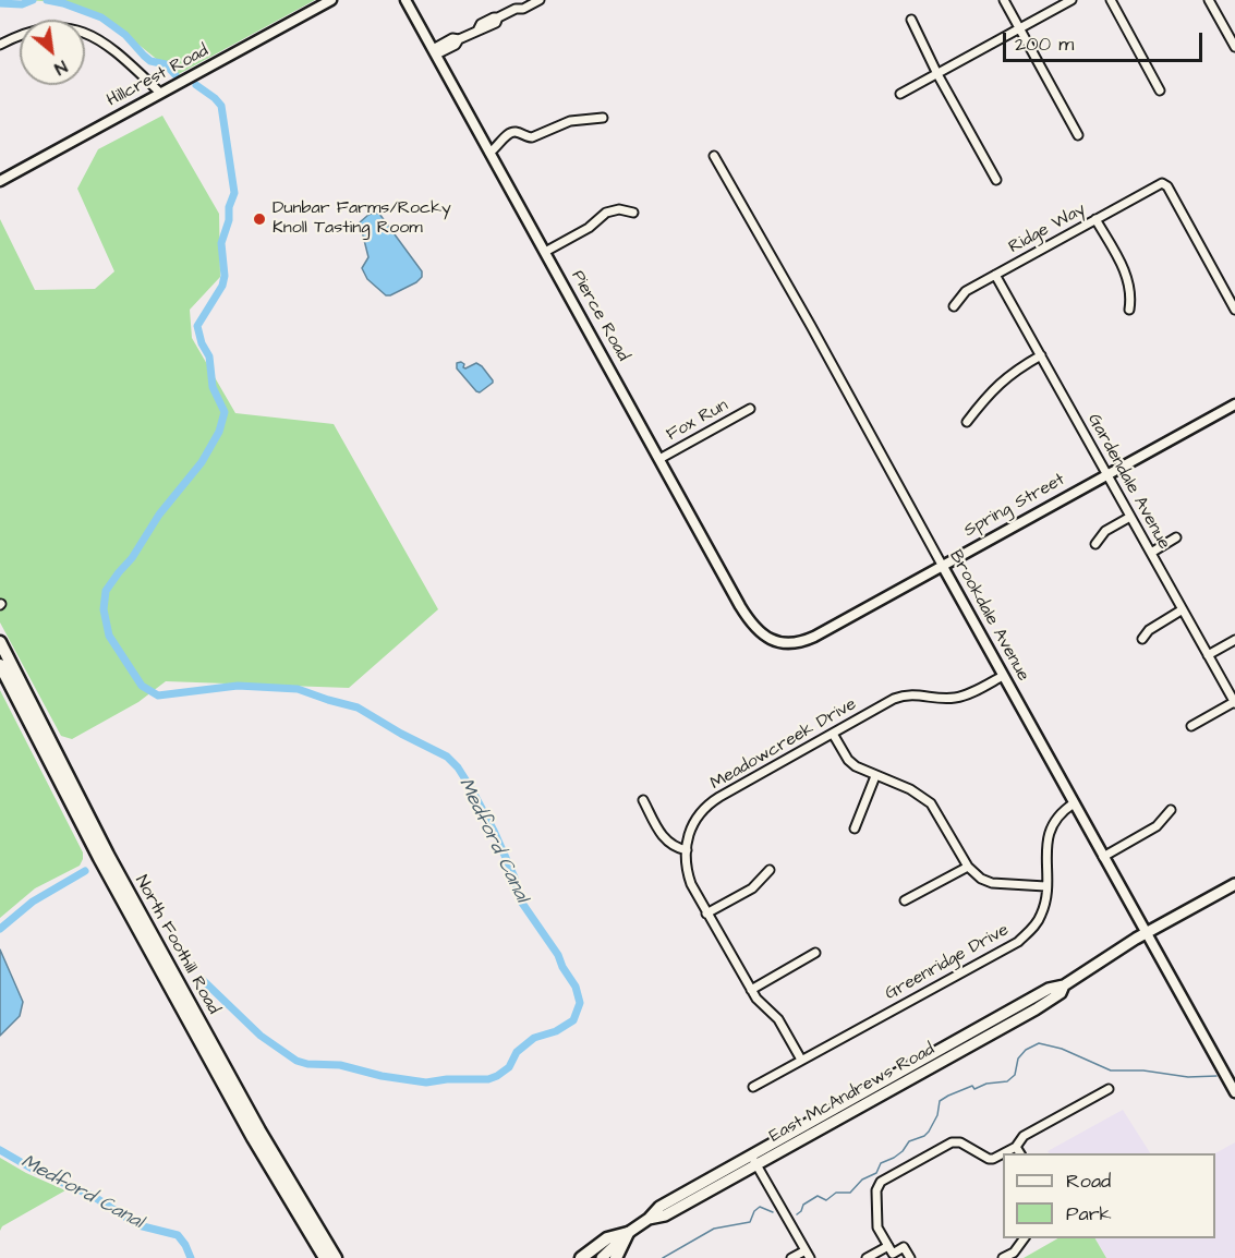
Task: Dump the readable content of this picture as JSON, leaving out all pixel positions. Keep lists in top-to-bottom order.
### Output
{
  "streets": {
    "main road": ["North Foothill Road", "East McAndrews Road"],
    "street": [
      "Hillcrest Road",
      "Ridge Way",
      "Pierce Road",
      "Fox Run",
      "Gardendale Avenue",
      "Spring Street",
      "Brookdale Avenue",
      "Meadowcreek Drive",
      "Greenridge Drive"
    ]
  },
  "crossings": [
    ["Ridge Way", "Gardendale Avenue"],
    ["Pierce Road", "Fox Run"],
    ["Pierce Road", "Spring Street"],
    ["Gardendale Avenue", "Spring Street"],
    ["Spring Street", "Brookdale Avenue"],
    ["Brookdale Avenue", "Meadowcreek Drive"],
    ["Brookdale Avenue", "Greenridge Drive"],
    ["Brookdale Avenue", "East McAndrews Road"],
    ["Meadowcreek Drive", "Greenridge Drive"]
  ],
  "water": ["Medford Canal"],
  "places": ["Dunbar Farms/Rocky Knoll Tasting Room"],
  "legend": ["Road", "Park"],
  "scale_bar": "200 m",
  "north": "bottom right"
}
